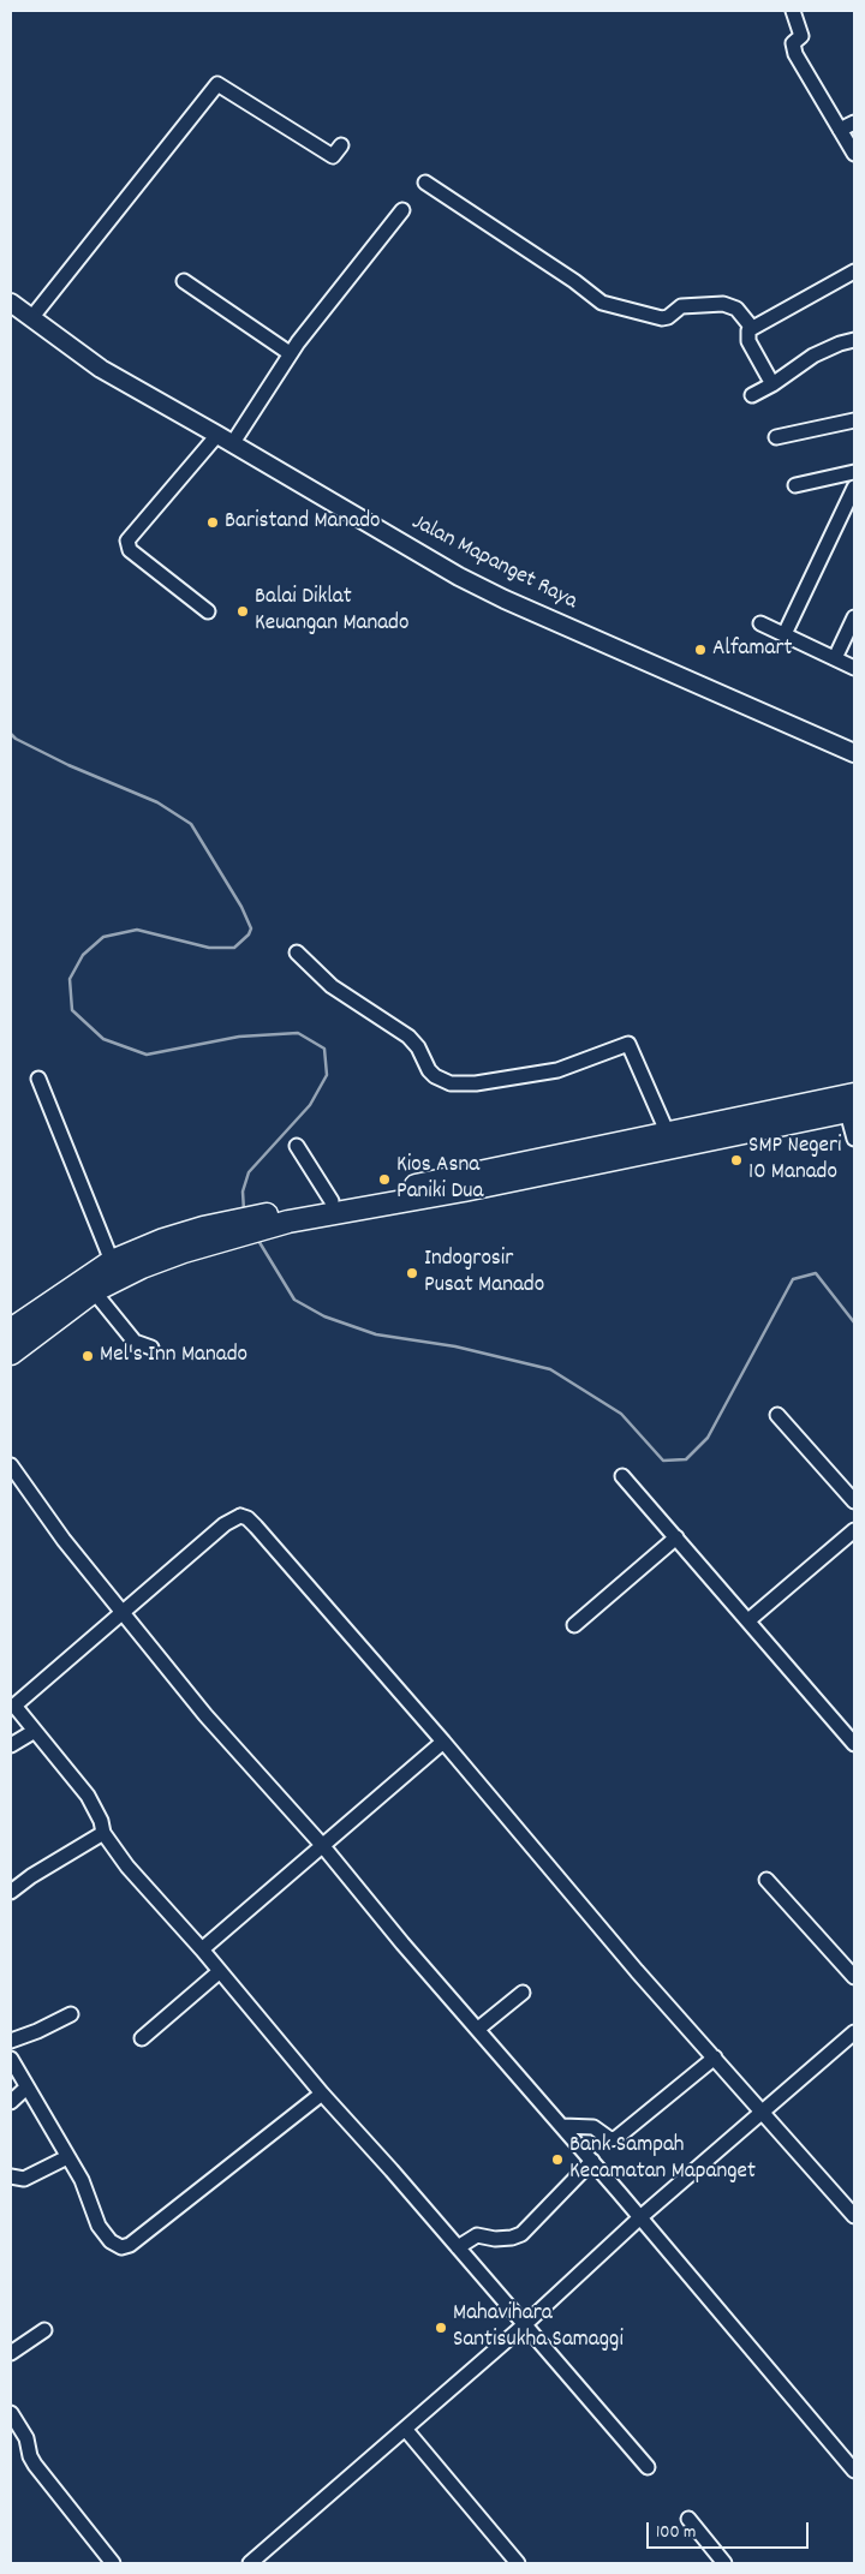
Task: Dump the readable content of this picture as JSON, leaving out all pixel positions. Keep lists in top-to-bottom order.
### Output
{
  "streets": {
    "street": ["Jalan Mapanget Raya"]
  },
  "places": [
    "Baristand Manado",
    "Balai Diklat Keuangan Manado",
    "Alfamart",
    "SMP Negeri 10 Manado",
    "Kios Asna Paniki Dua",
    "Indogrosir Pusat Manado",
    "Mel's Inn Manado",
    "Bank Sampah Kecamatan Mapanget",
    "Mahavihara Santisukha Samaggi"
  ],
  "scale_bar": "100 m"
}
